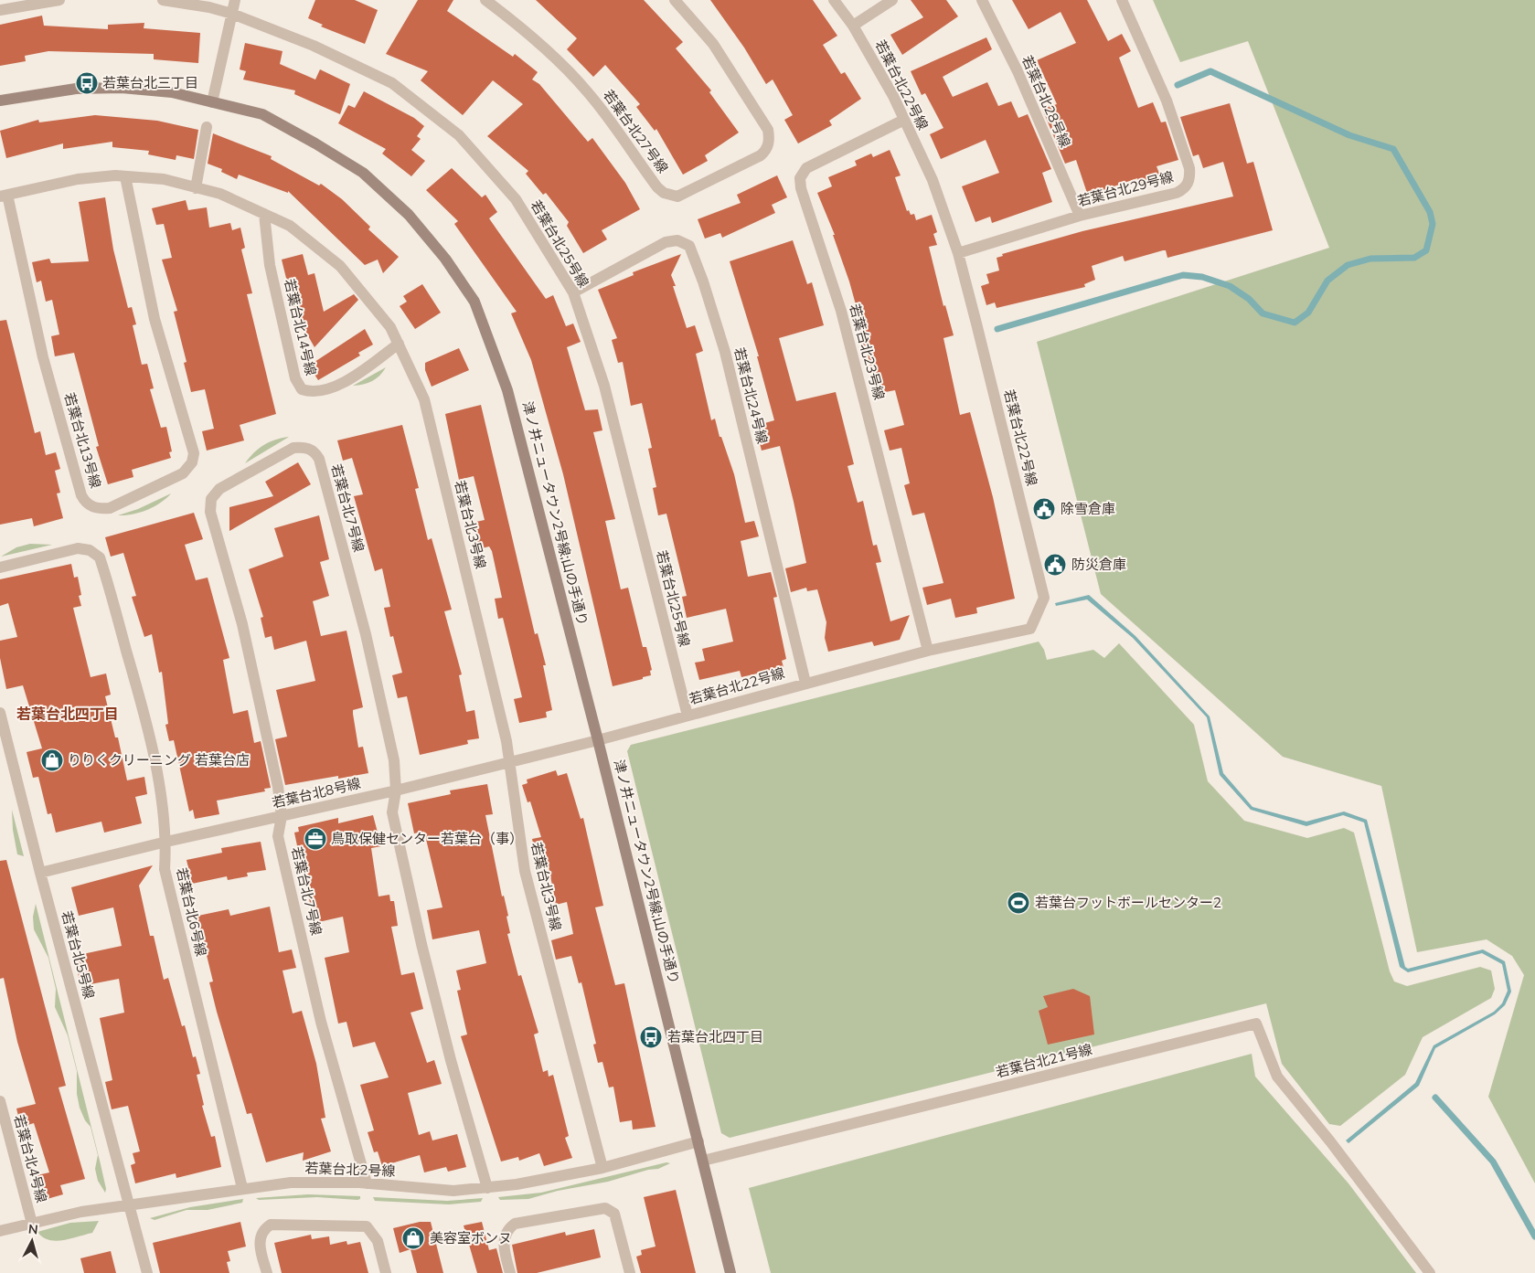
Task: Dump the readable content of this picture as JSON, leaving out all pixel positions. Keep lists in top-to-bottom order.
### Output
{
  "streets": {
    "street": [
      "若葉台北22号線",
      "若葉台北28号線",
      "若葉台北27号線",
      "若葉台北29号線",
      "若葉台北25号線",
      "若葉台北14号線",
      "若葉台北23号線",
      "若葉台北24号線",
      "若葉台北13号線",
      "若葉台北7号線",
      "津ノ井ニュータウン2号線;山の手通り",
      "若葉台北3号線",
      "若葉台北8号線",
      "若葉台北6号線",
      "若葉台北5号線",
      "若葉台北21号線",
      "若葉台北4号線",
      "若葉台北2号線"
    ]
  },
  "crossings": [
    ["若葉台北22号線", "若葉台北29号線"],
    ["若葉台北22号線", "若葉台北25号線"],
    ["若葉台北22号線", "若葉台北23号線"],
    ["若葉台北22号線", "若葉台北24号線"],
    ["若葉台北22号線", "津ノ井ニュータウン2号線;山の手通り"],
    ["若葉台北22号線", "若葉台北8号線"],
    ["若葉台北28号線", "若葉台北29号線"],
    ["若葉台北25号線", "若葉台北24号線"],
    ["若葉台北14号線", "若葉台北3号線"],
    ["若葉台北13号線", "若葉台北3号線"],
    ["若葉台北7号線", "若葉台北8号線"],
    ["若葉台北7号線", "若葉台北2号線"],
    ["津ノ井ニュータウン2号線;山の手通り", "若葉台北8号線"],
    ["津ノ井ニュータウン2号線;山の手通り", "若葉台北21号線"],
    ["津ノ井ニュータウン2号線;山の手通り", "若葉台北2号線"],
    ["若葉台北3号線", "若葉台北8号線"],
    ["若葉台北3号線", "若葉台北2号線"],
    ["若葉台北8号線", "若葉台北6号線"],
    ["若葉台北8号線", "若葉台北5号線"],
    ["若葉台北6号線", "若葉台北2号線"],
    ["若葉台北5号線", "若葉台北2号線"],
    ["若葉台北4号線", "若葉台北2号線"]
  ],
  "districts": ["若葉台北四丁目"],
  "places": {
    "bus stop": ["若葉台北三丁目", "若葉台北四丁目"],
    "public building": ["除雪倉庫", "防災倉庫"],
    "shop": ["りりくクリーニング 若葉台店", "美容室ボンヌ"],
    "office": ["鳥取保健センター若葉台（事）"],
    "sports": ["若葉台フットボールセンター2"]
  },
  "north": "top"
}
